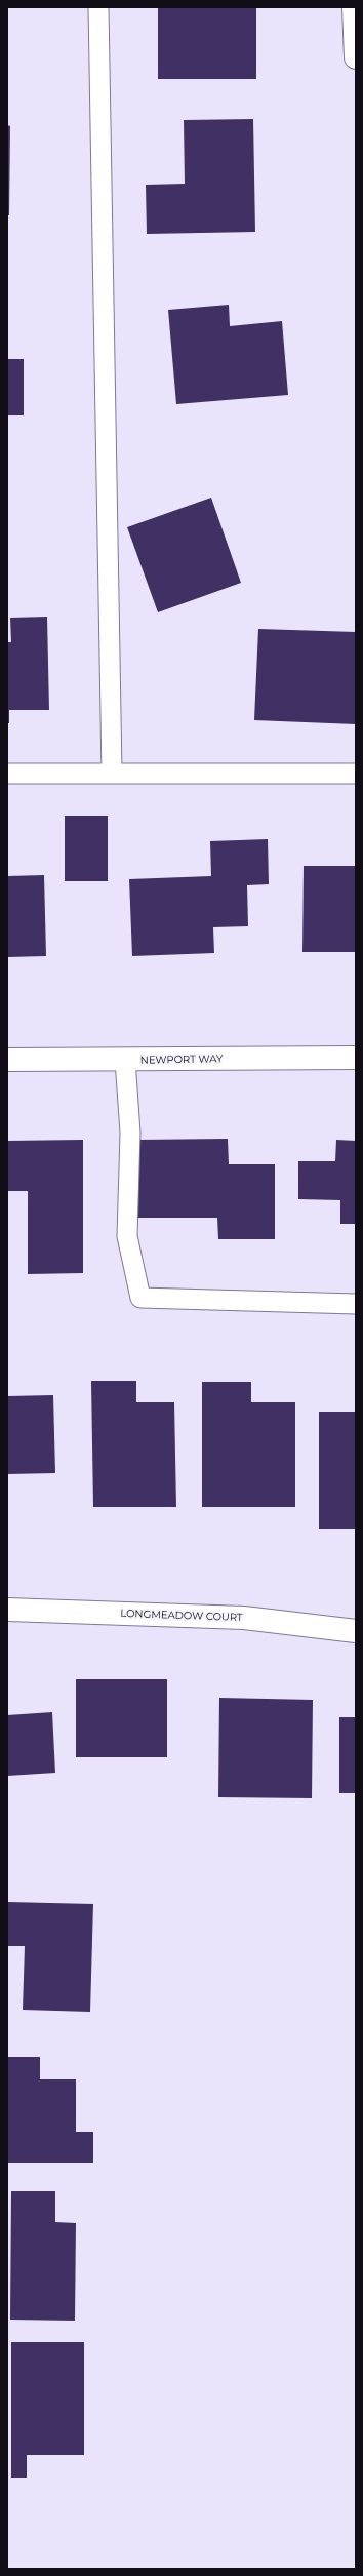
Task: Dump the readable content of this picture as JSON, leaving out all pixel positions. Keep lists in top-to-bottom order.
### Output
{
  "streets": {
    "street": ["NEWPORT WAY", "LONGMEADOW COURT"]
  }
}
